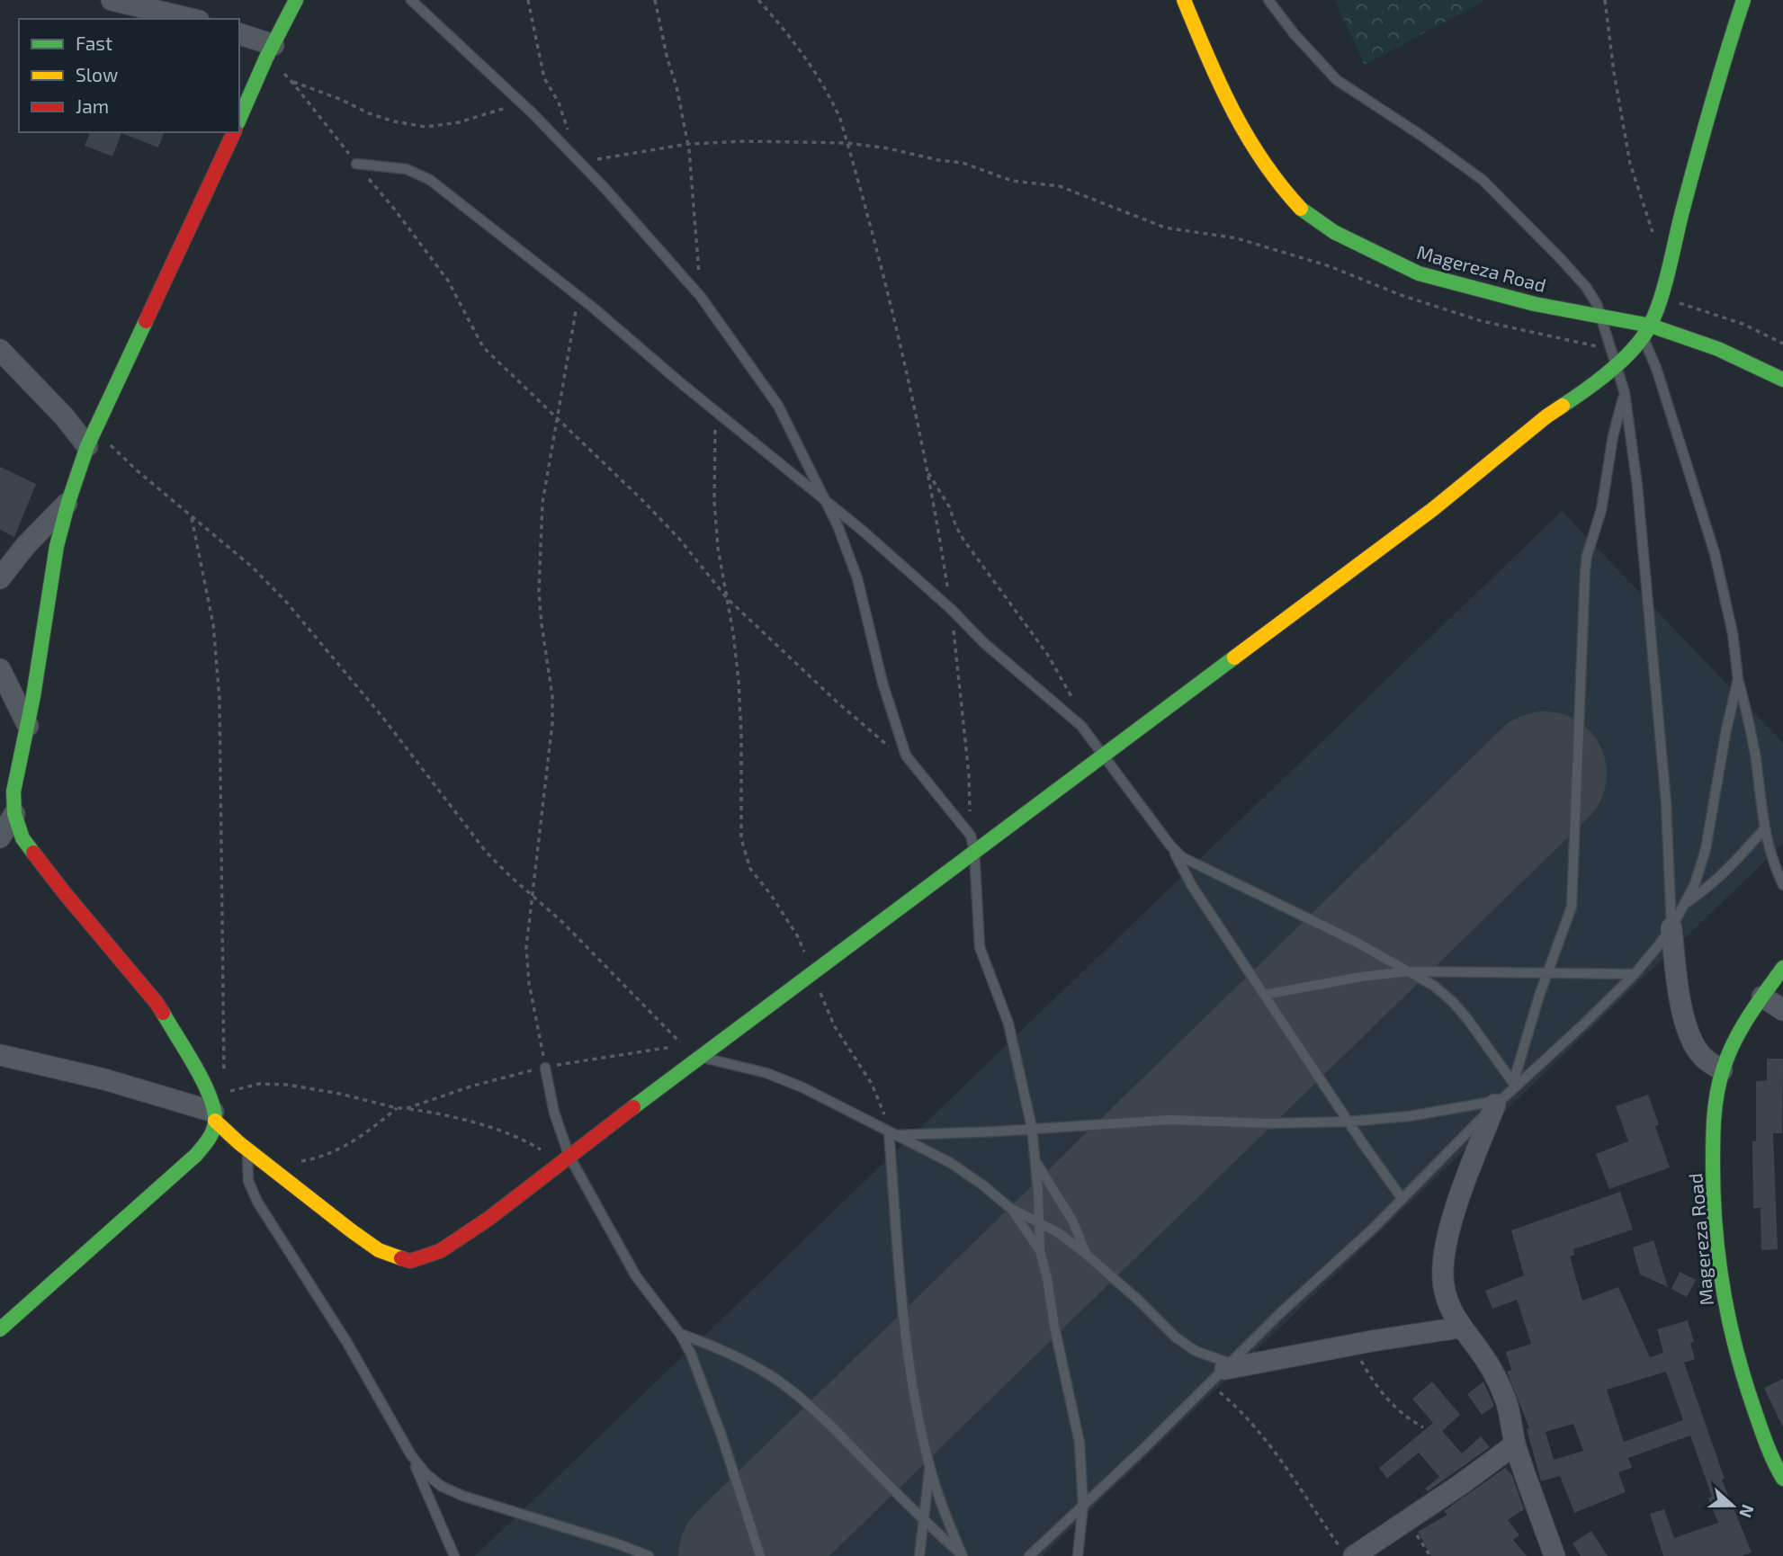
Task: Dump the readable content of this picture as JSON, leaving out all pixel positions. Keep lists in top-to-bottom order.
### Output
{
  "streets": {
    "street": ["Magereza Road"]
  },
  "legend": ["Fast", "Slow", "Jam"],
  "north": "right"
}
